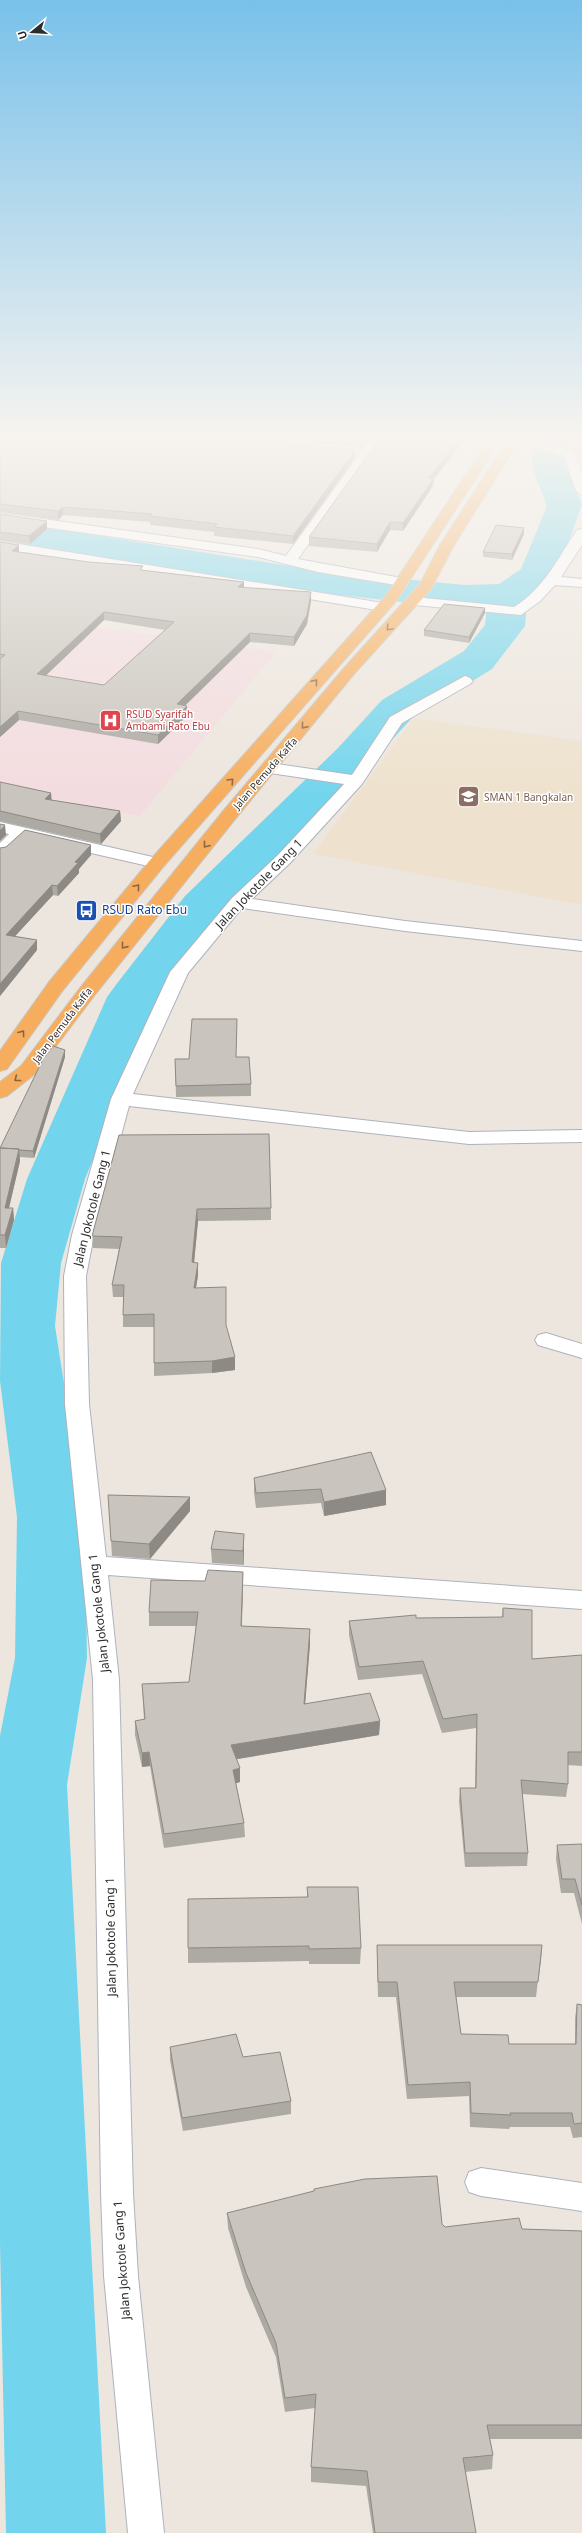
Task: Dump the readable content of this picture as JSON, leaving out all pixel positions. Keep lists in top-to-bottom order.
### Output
{
  "streets": {
    "highway": ["Jalan Pemuda Kaffa"],
    "street": ["Jalan Jokotole Gang 1"]
  },
  "places": {
    "hospital": ["RSUD Syarifah Ambami Rato Ebu"],
    "school or university": ["SMAN 1 Bangkalan"],
    "bus stop": ["RSUD Rato Ebu"]
  },
  "north": "left"
}
